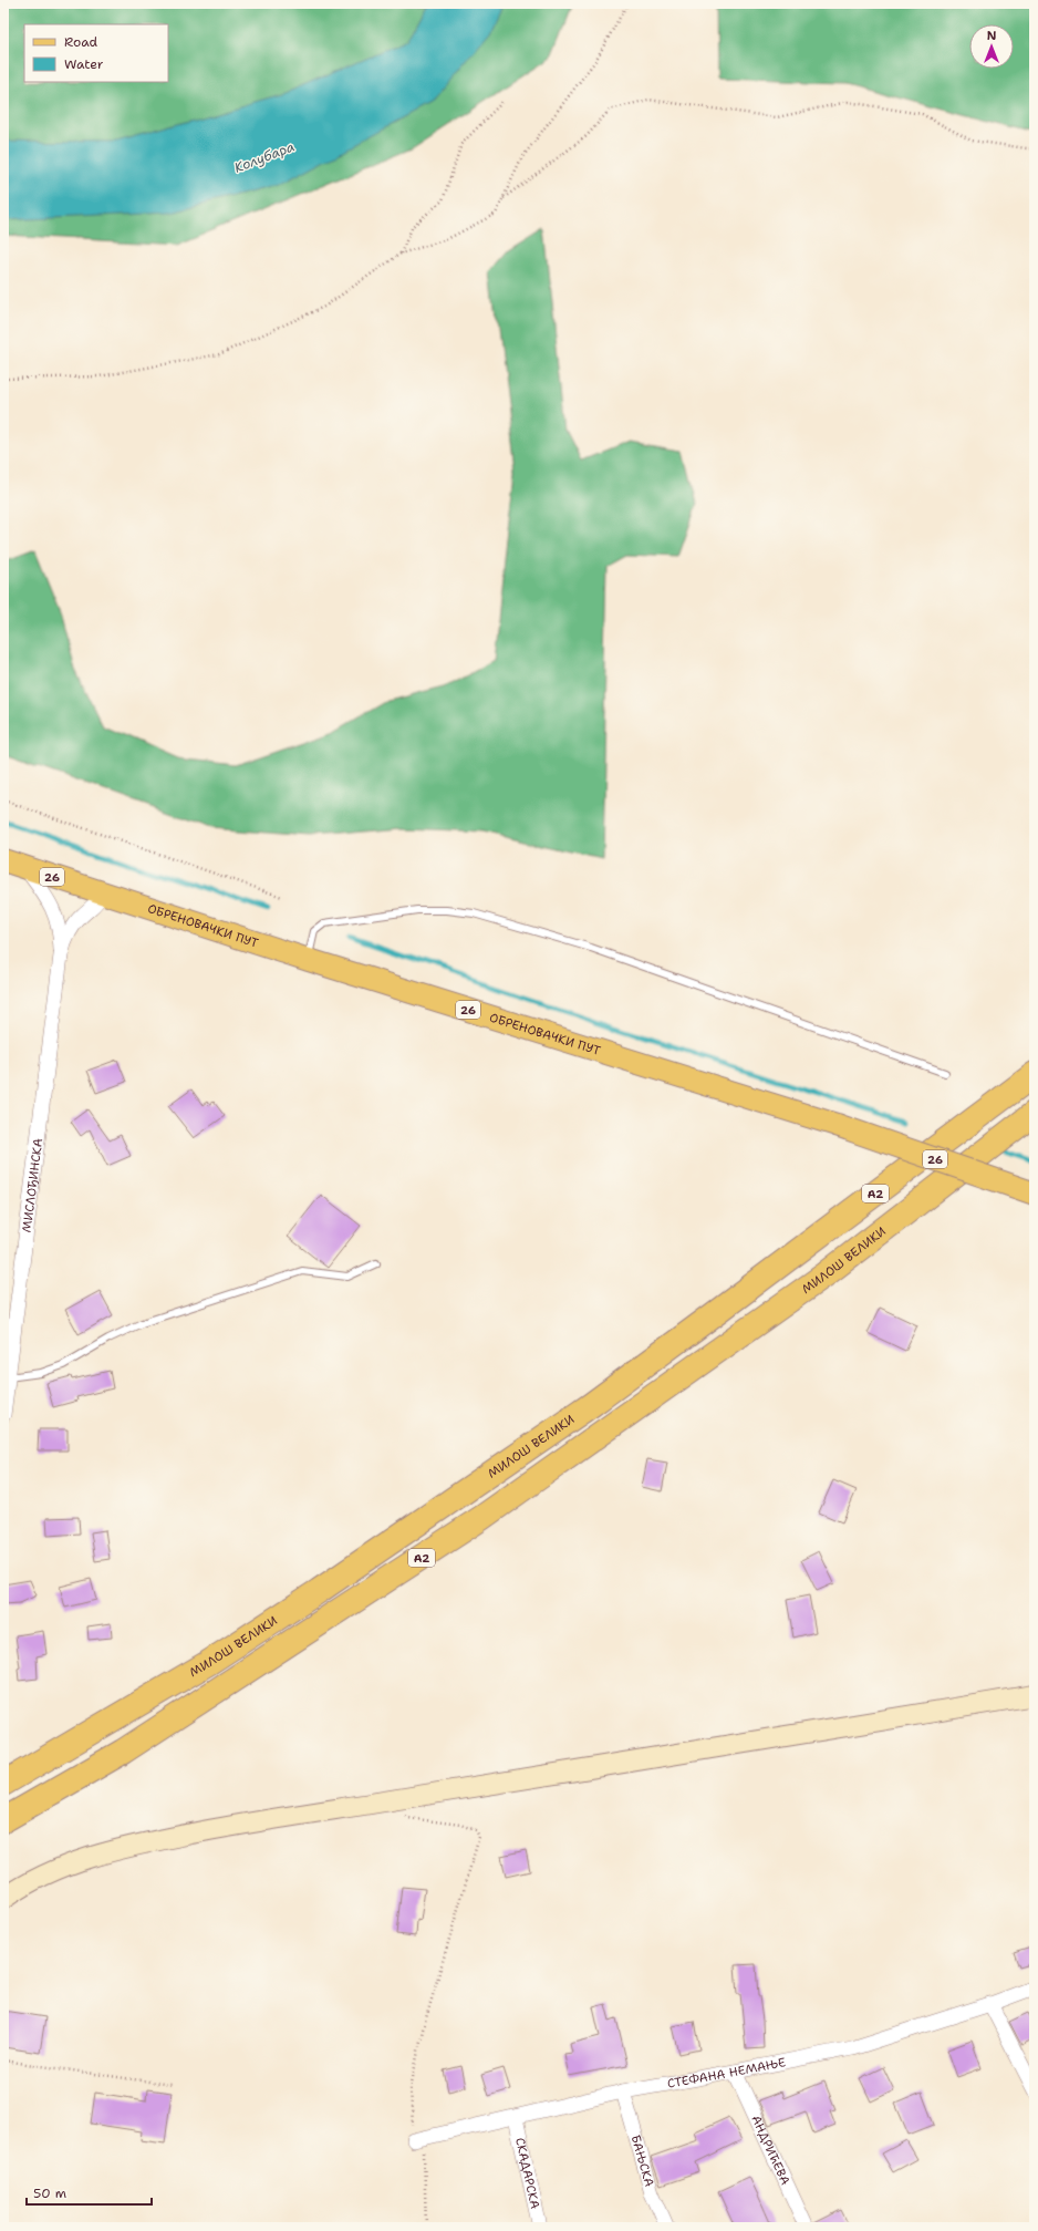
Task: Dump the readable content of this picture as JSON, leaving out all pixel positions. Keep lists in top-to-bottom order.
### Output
{
  "streets": {
    "highway": ["A2", "МИЛОШ ВЕЛИКИ"],
    "main road": ["26", "ОБРЕНОВАЧКИ ПУТ"],
    "street": [
      "МИСЛОЂИНСКА",
      "СТЕФАНА НЕМАЊЕ",
      "АНДРИЋЕВА",
      "БАЊСКА",
      "СКАДАРСКА"
    ]
  },
  "crossings": [
    ["ОБРЕНОВАЧКИ ПУТ", "МИСЛОЂИНСКА"],
    ["СТЕФАНА НЕМАЊЕ", "АНДРИЋЕВА"],
    ["СТЕФАНА НЕМАЊЕ", "БАЊСКА"],
    ["СТЕФАНА НЕМАЊЕ", "СКАДАРСКА"]
  ],
  "water": ["Колубара"],
  "legend": ["Road", "Water"],
  "scale_bar": "50 m",
  "north": "top"
}
